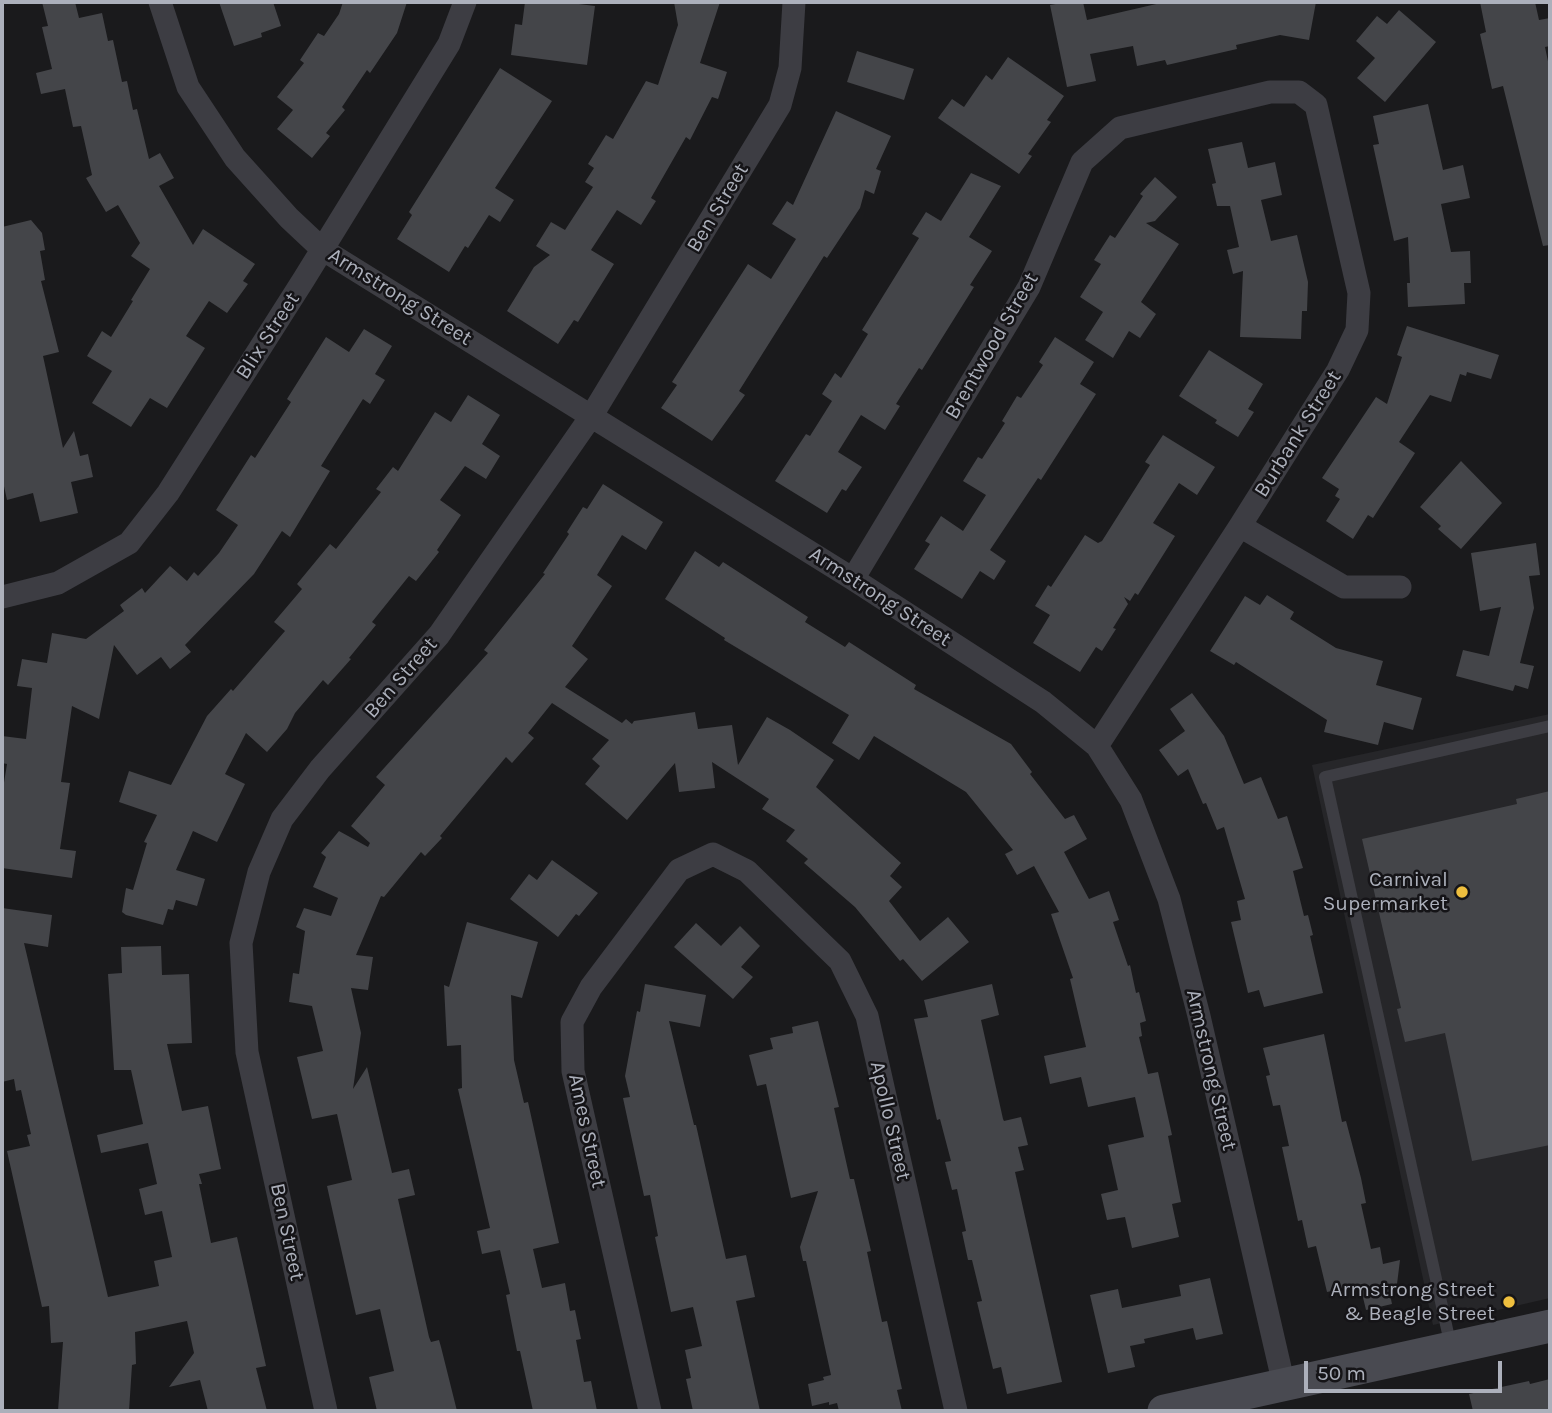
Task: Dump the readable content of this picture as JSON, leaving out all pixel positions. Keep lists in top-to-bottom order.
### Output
{
  "streets": {
    "street": [
      "Ben Street",
      "Armstrong Street",
      "Blix Street",
      "Brentwood Street",
      "Burbank Street",
      "Apollo Street",
      "Ames Street"
    ]
  },
  "crossings": [
    ["Ben Street", "Armstrong Street"],
    ["Armstrong Street", "Blix Street"],
    ["Armstrong Street", "Brentwood Street"],
    ["Armstrong Street", "Burbank Street"],
    ["Brentwood Street", "Burbank Street"],
    ["Apollo Street", "Ames Street"]
  ],
  "places": ["Carnival Supermarket", "Armstrong Street & Beagle Street"],
  "scale_bar": "50 m"
}
